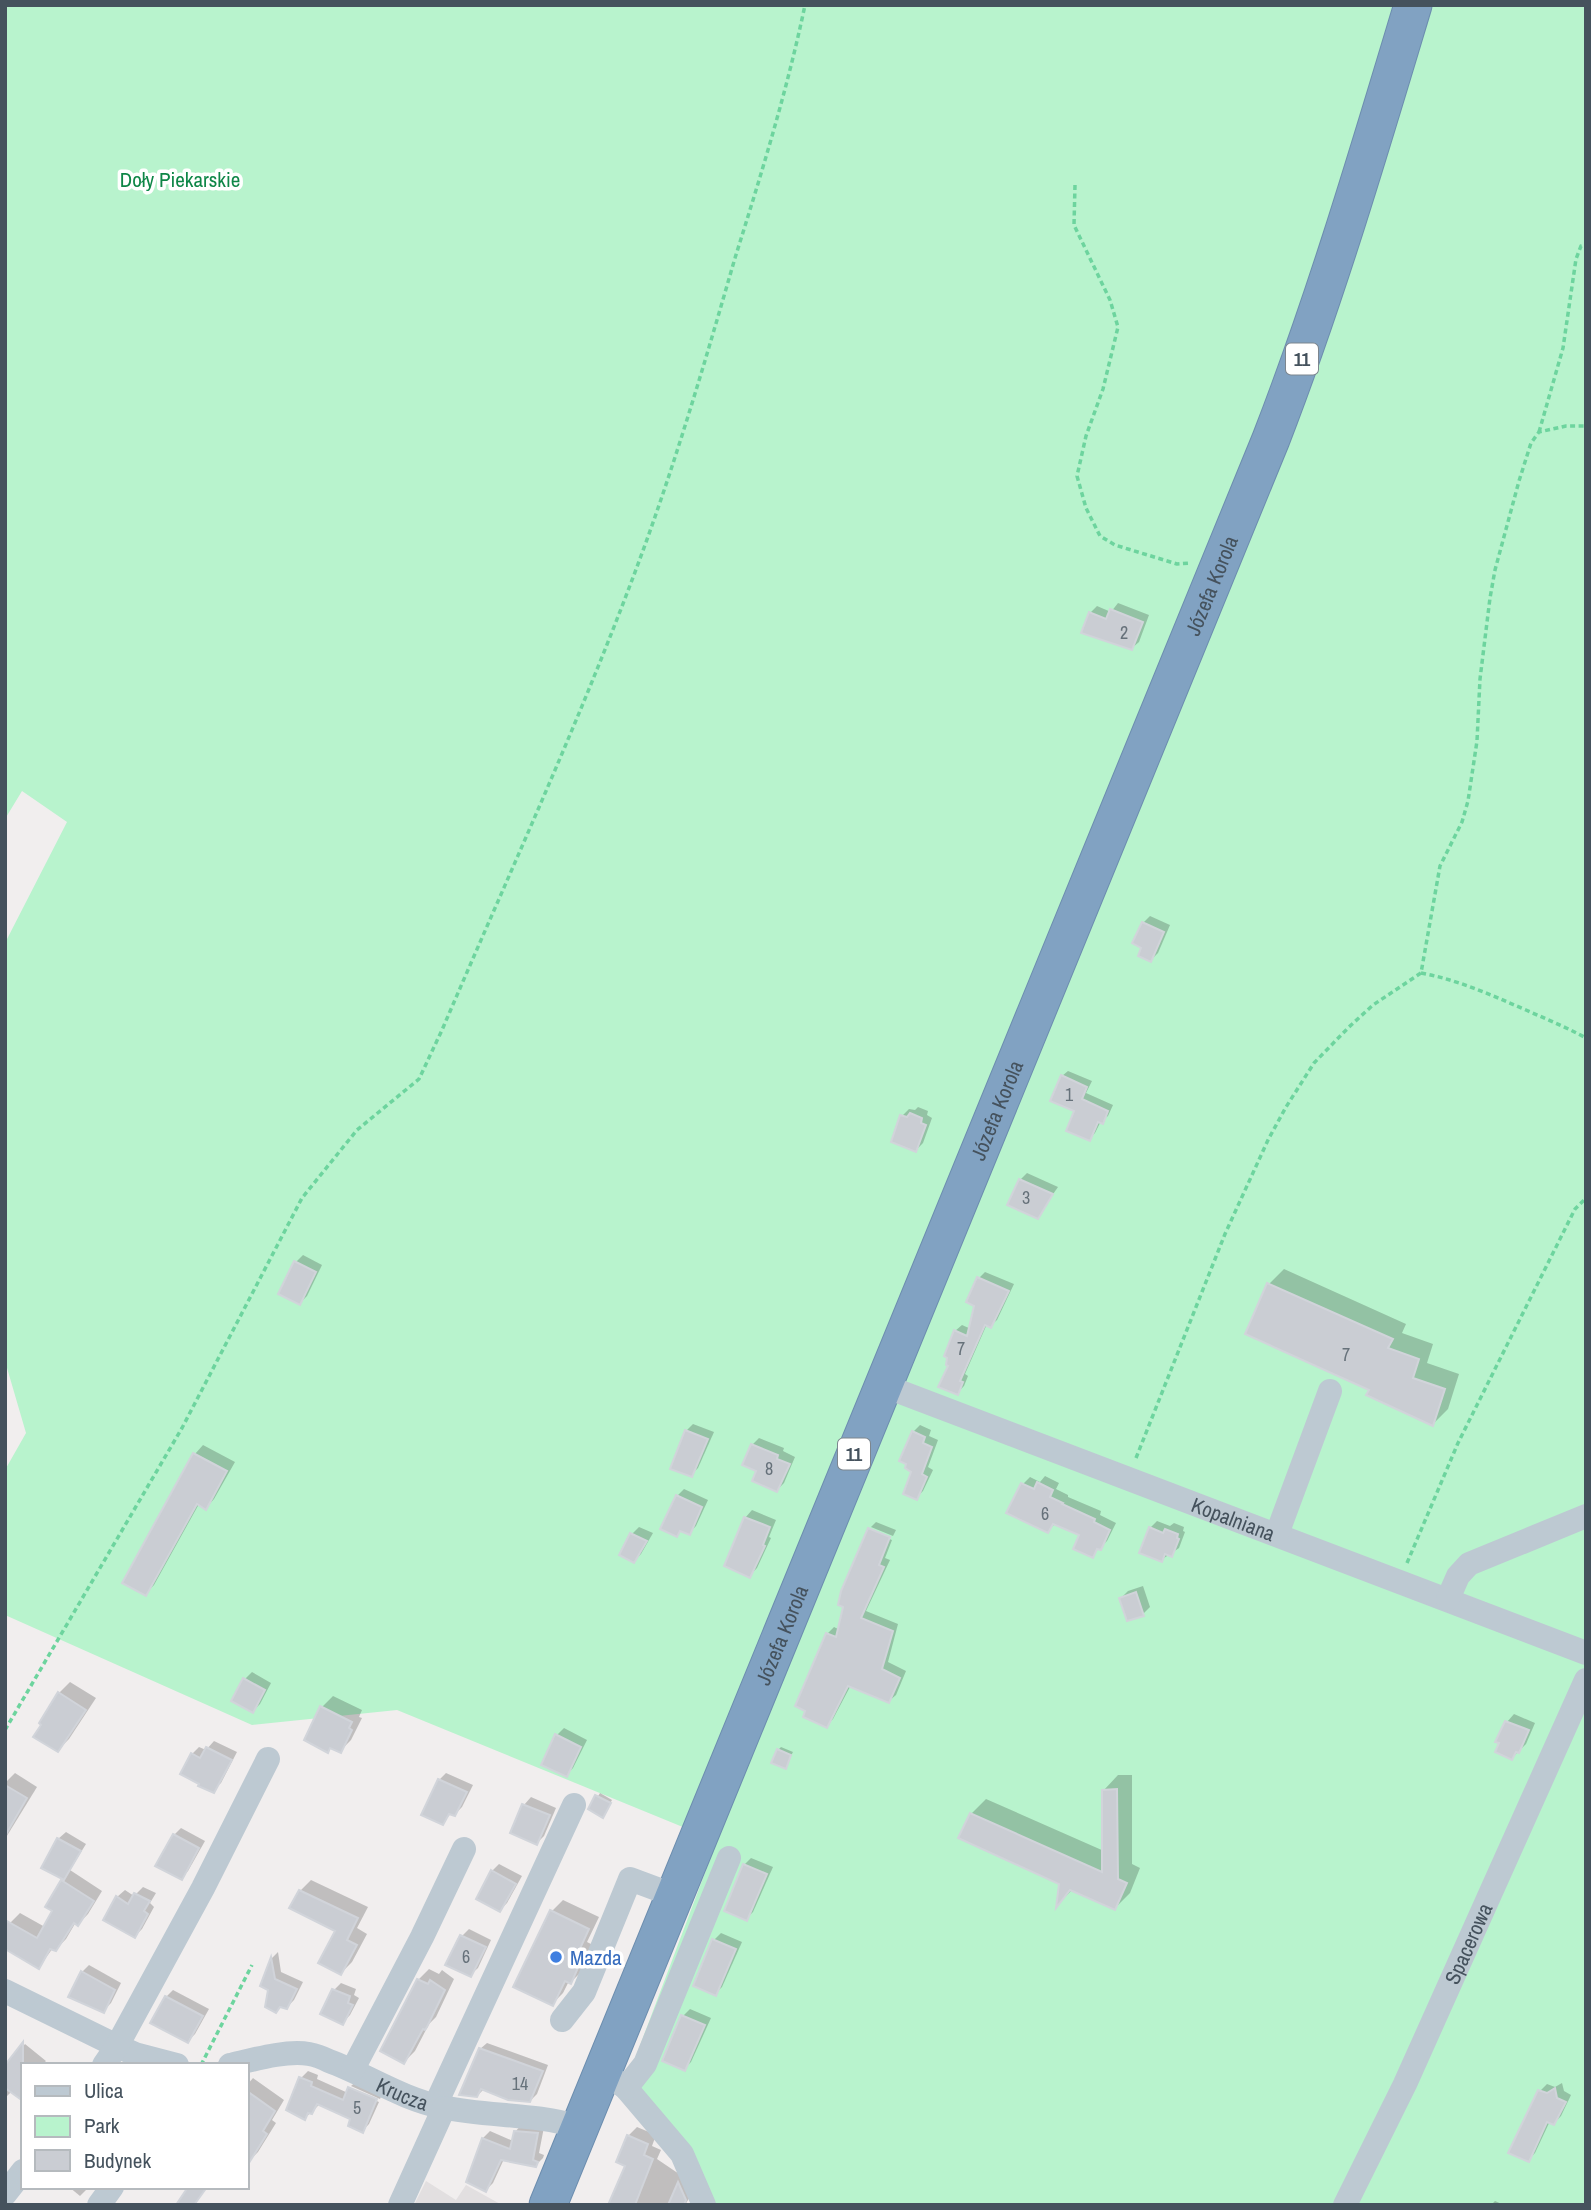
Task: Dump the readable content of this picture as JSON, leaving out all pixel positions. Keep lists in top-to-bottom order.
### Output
{
  "streets": {
    "highway": ["11", "Józefa Korola"],
    "street": ["Kopalniana", "Spacerowa", "Krucza"]
  },
  "crossings": [
    ["Józefa Korola", "Kopalniana"],
    ["Józefa Korola", "Krucza"]
  ],
  "parks": ["Doły Piekarskie"],
  "places": ["Mazda"],
  "house_numbers": [
    "2",
    "1",
    "3",
    "7",
    "7",
    "8",
    "6",
    "6",
    "14",
    "5"
  ],
  "legend": ["Ulica", "Park", "Budynek"]
}
